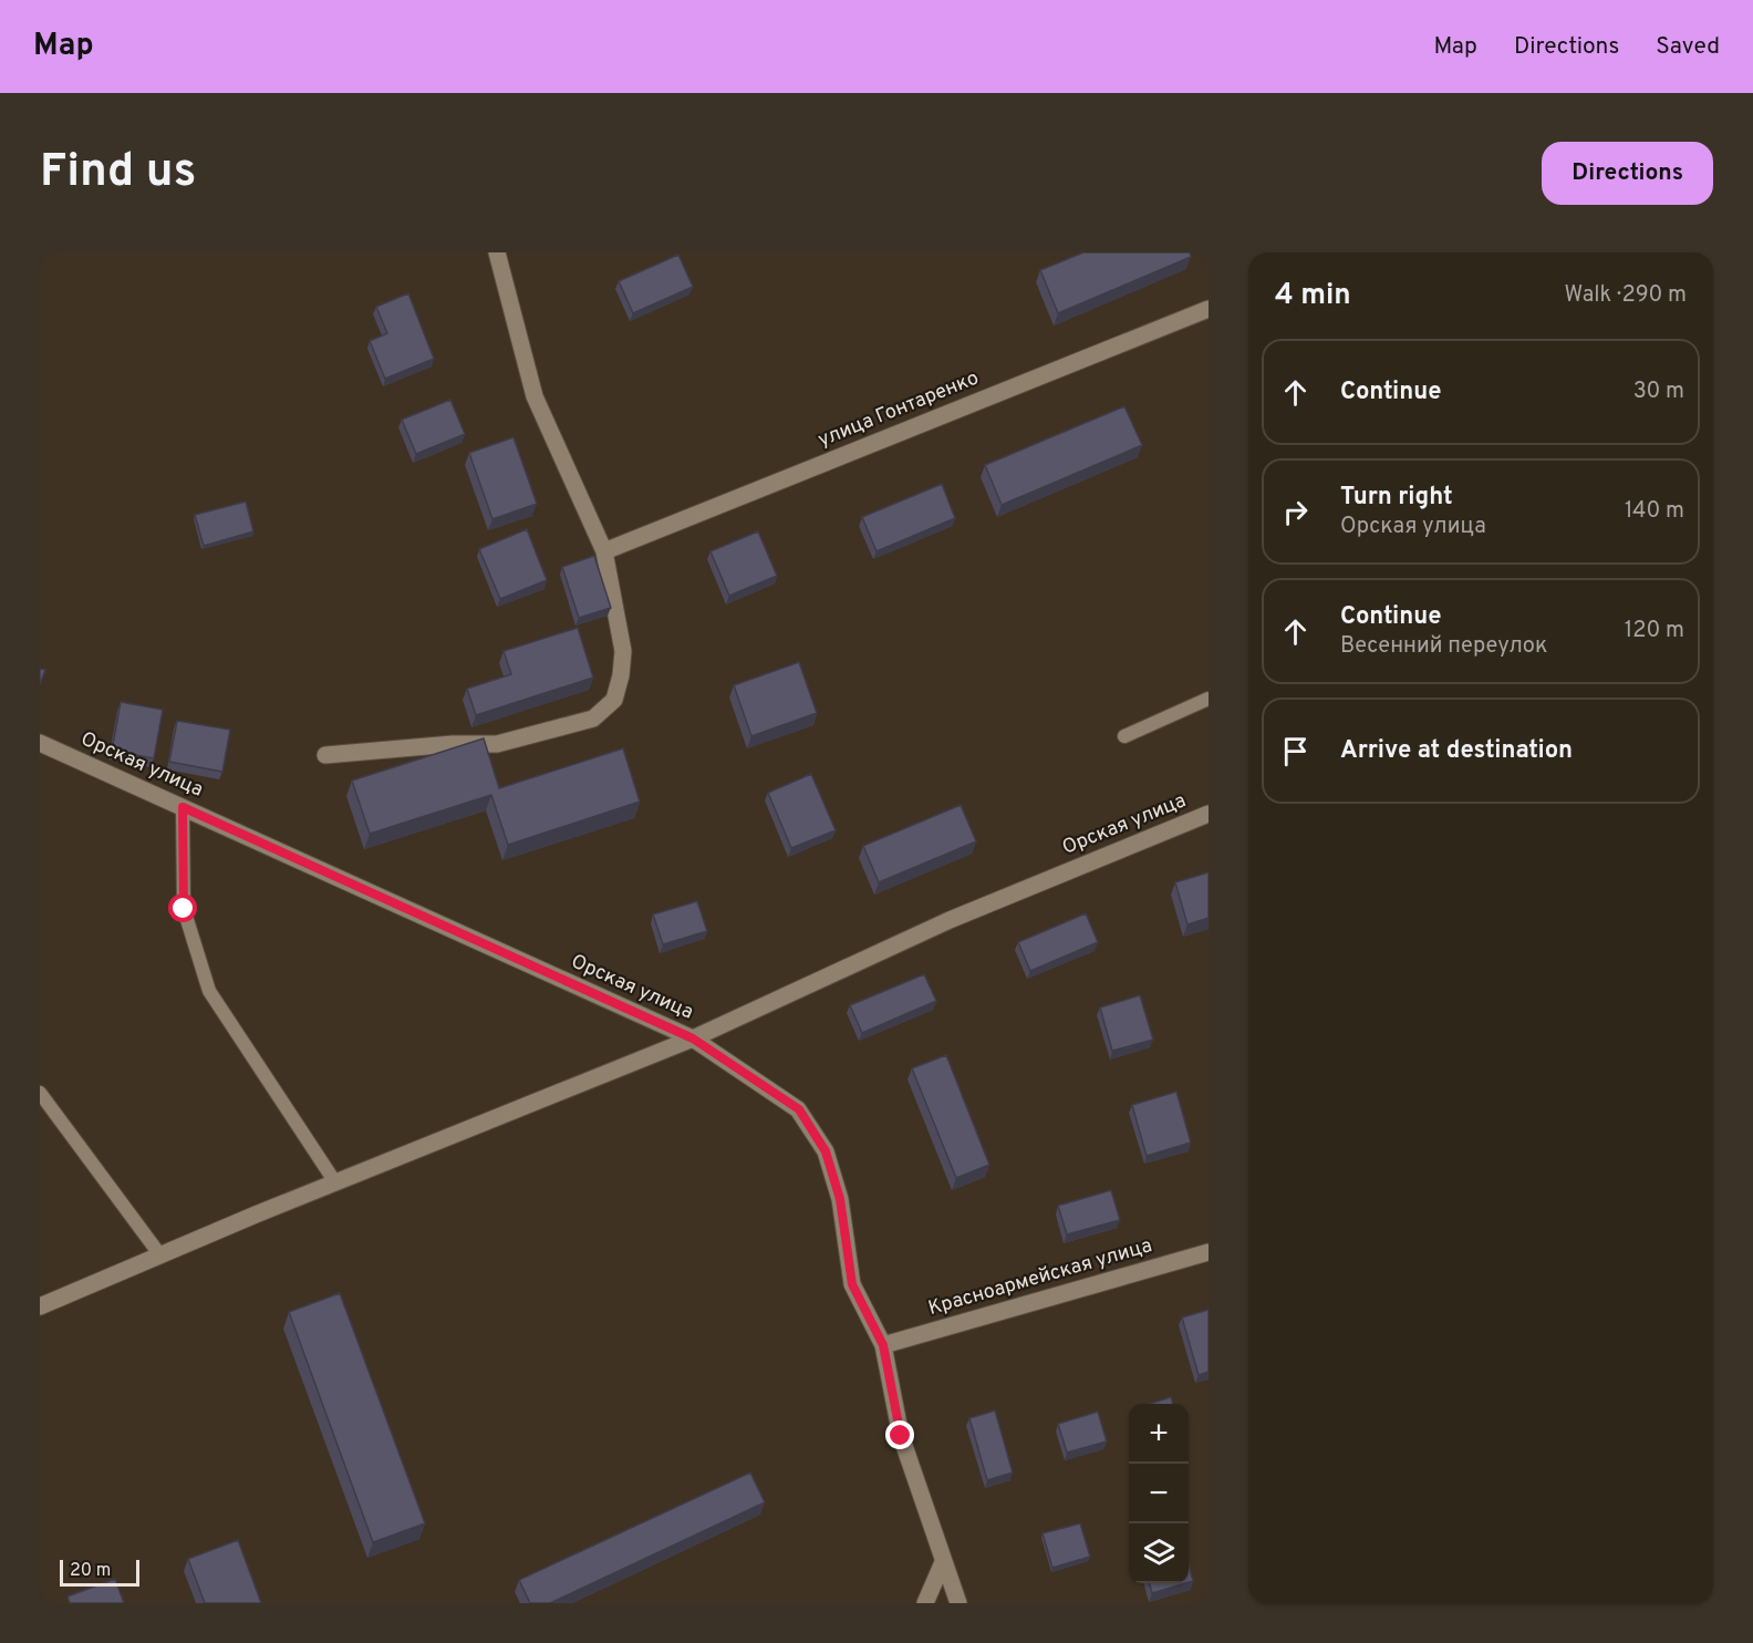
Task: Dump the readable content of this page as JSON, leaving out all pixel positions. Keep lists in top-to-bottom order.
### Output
{
  "streets": {
    "street": ["улица Гонтаренко", "Орская улица", "Красноармейская улица"]
  },
  "scale_bar": "20 m",
  "page": {
    "header": "Map",
    "nav": ["Map", "Directions", "Saved"],
    "buttons": "Directions",
    "title": "Find us",
    "heading": ["4 min", "Walk · 290 m"],
    "list": [
      ["Continue", "30 m"],
      ["Turn right", "Орская улица", "140 m"],
      ["Continue", "Весенний переулок", "120 m"],
      "Arrive at destination"
    ],
    "map_buttons": ["+", "−"],
    "scale": "20 m"
  }
}
